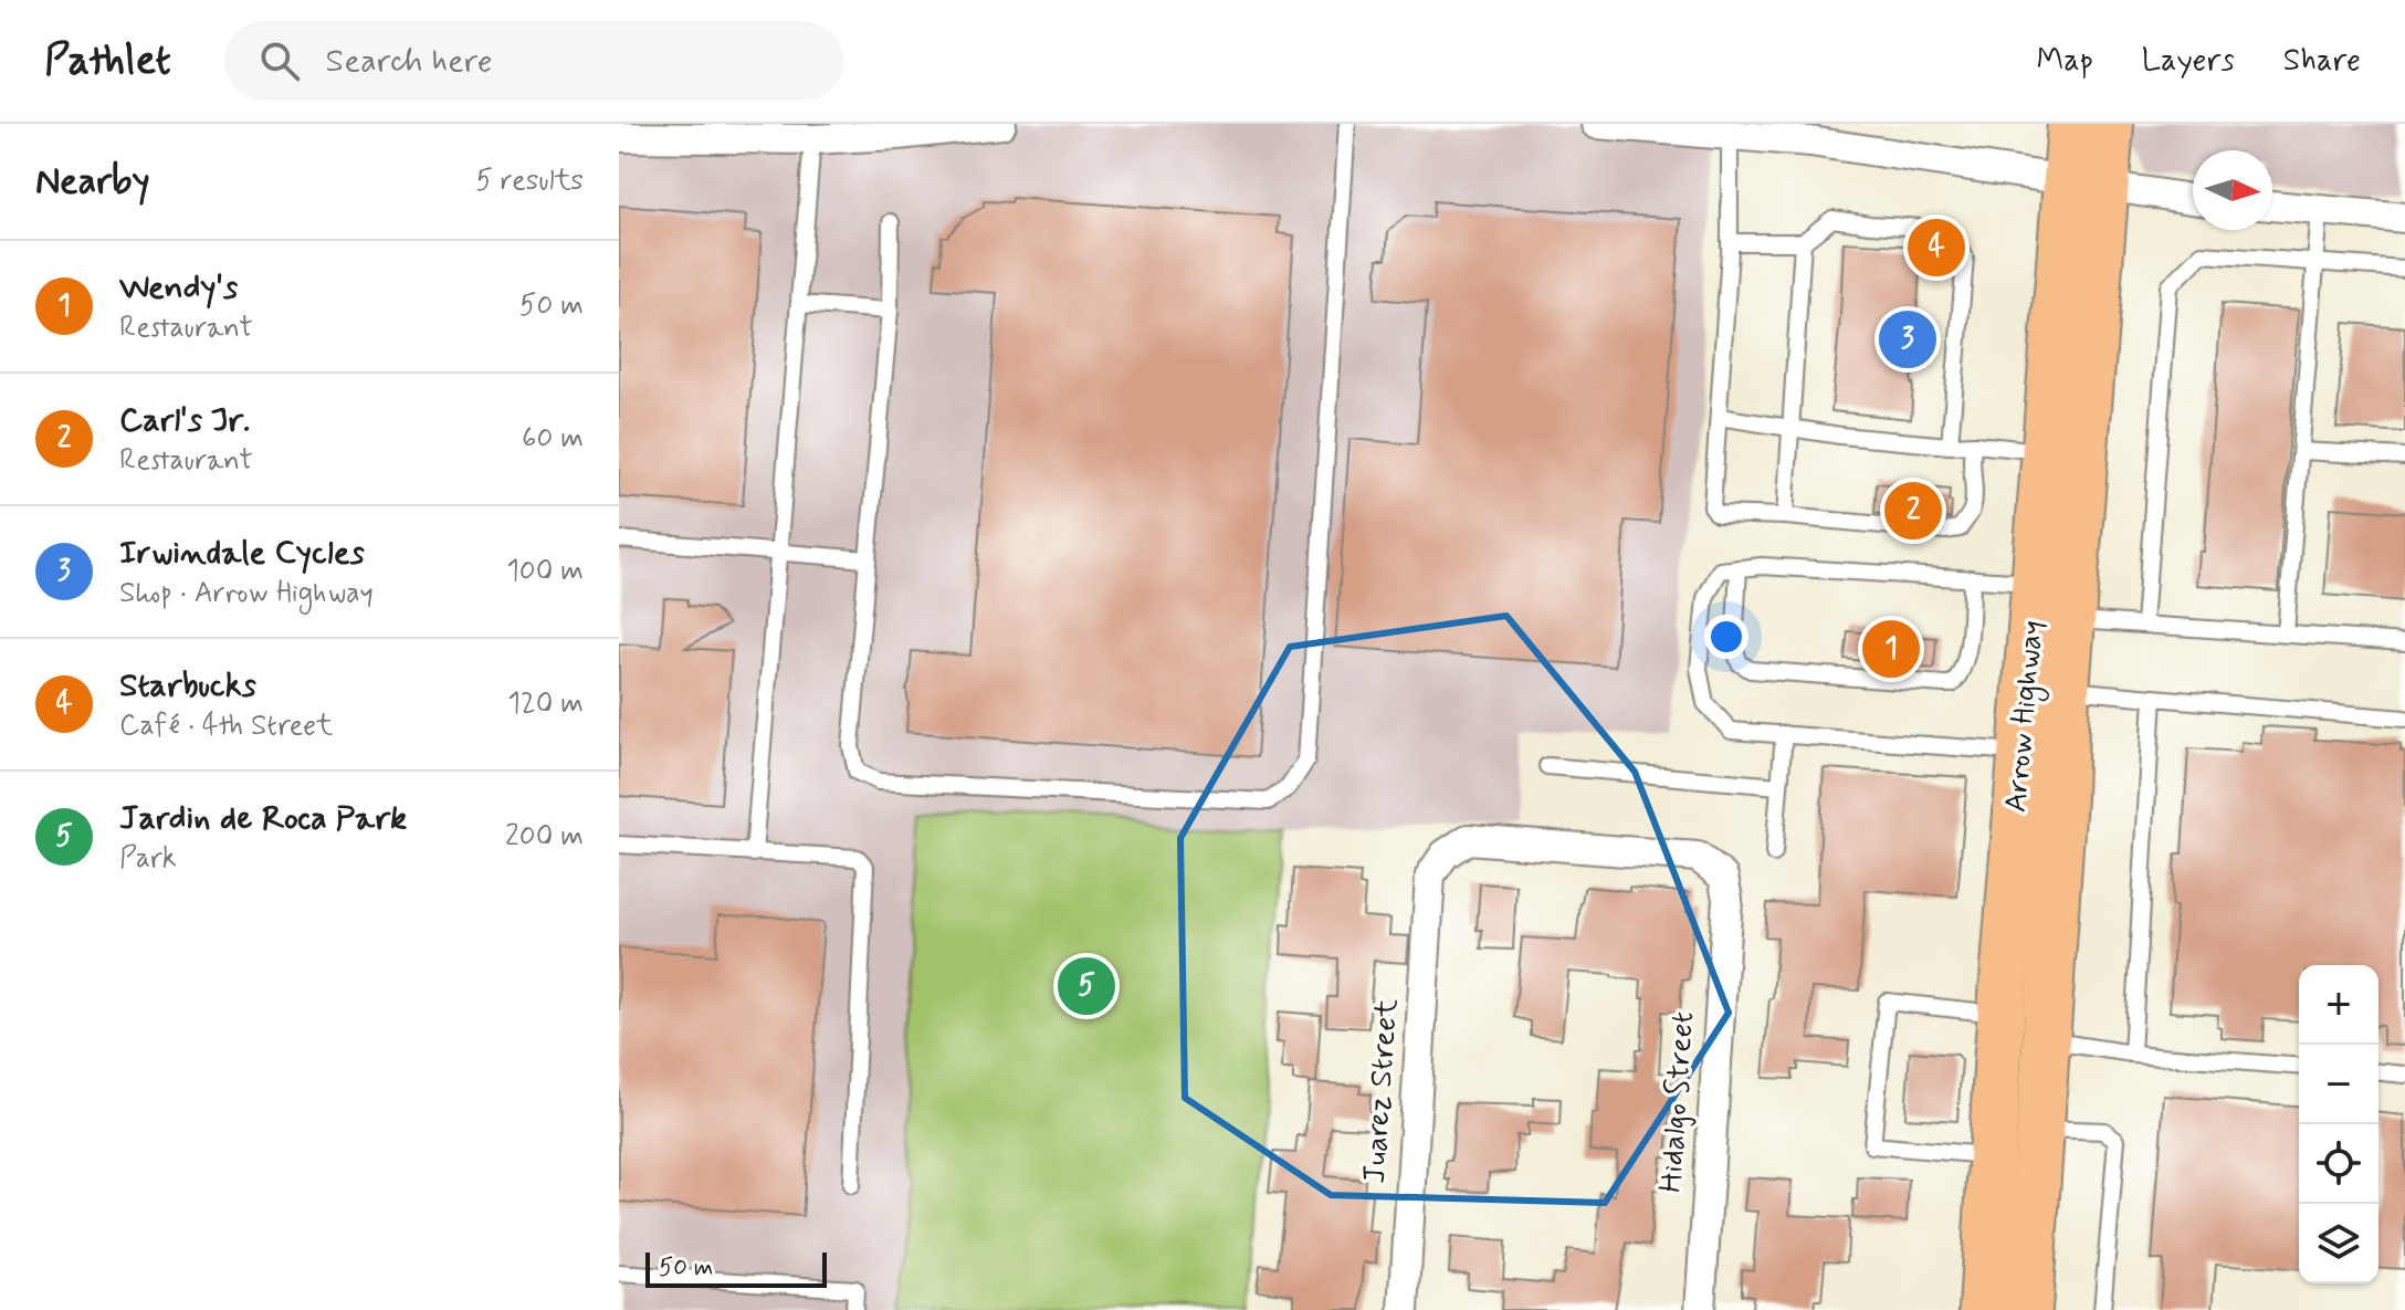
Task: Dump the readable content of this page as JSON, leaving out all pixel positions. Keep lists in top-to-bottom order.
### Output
{
  "streets": {
    "main road": ["Arrow Highway"],
    "street": ["Juarez Street", "Hidalgo Street"]
  },
  "crossings": [
    ["Juarez Street", "Hidalgo Street"]
  ],
  "scale_bar": "50 m",
  "north": "right",
  "page": {
    "header": "Pathlet",
    "search": "Search here",
    "nav": ["Map", "Layers", "Share"],
    "heading": ["Nearby", "5 results"],
    "pins": [
      "4",
      "3",
      "2",
      "1",
      "5"
    ],
    "list": [
      {
        "mark": "1",
        "name": "Wendy's",
        "note": "Restaurant",
        "value": "50 m"
      },
      {
        "mark": "2",
        "name": "Carl's Jr.",
        "note": "Restaurant",
        "value": "60 m"
      },
      {
        "mark": "3",
        "name": "Irwindale Cycles",
        "note": "Shop · Arrow Highway",
        "value": "100 m"
      },
      {
        "mark": "4",
        "name": "Starbucks",
        "note": "Café · 4th Street",
        "value": "120 m"
      },
      {
        "mark": "5",
        "name": "Jardin de Roca Park",
        "note": "Park",
        "value": "200 m"
      }
    ],
    "map_buttons": ["+", "−"],
    "scale": "50 m"
  }
}
